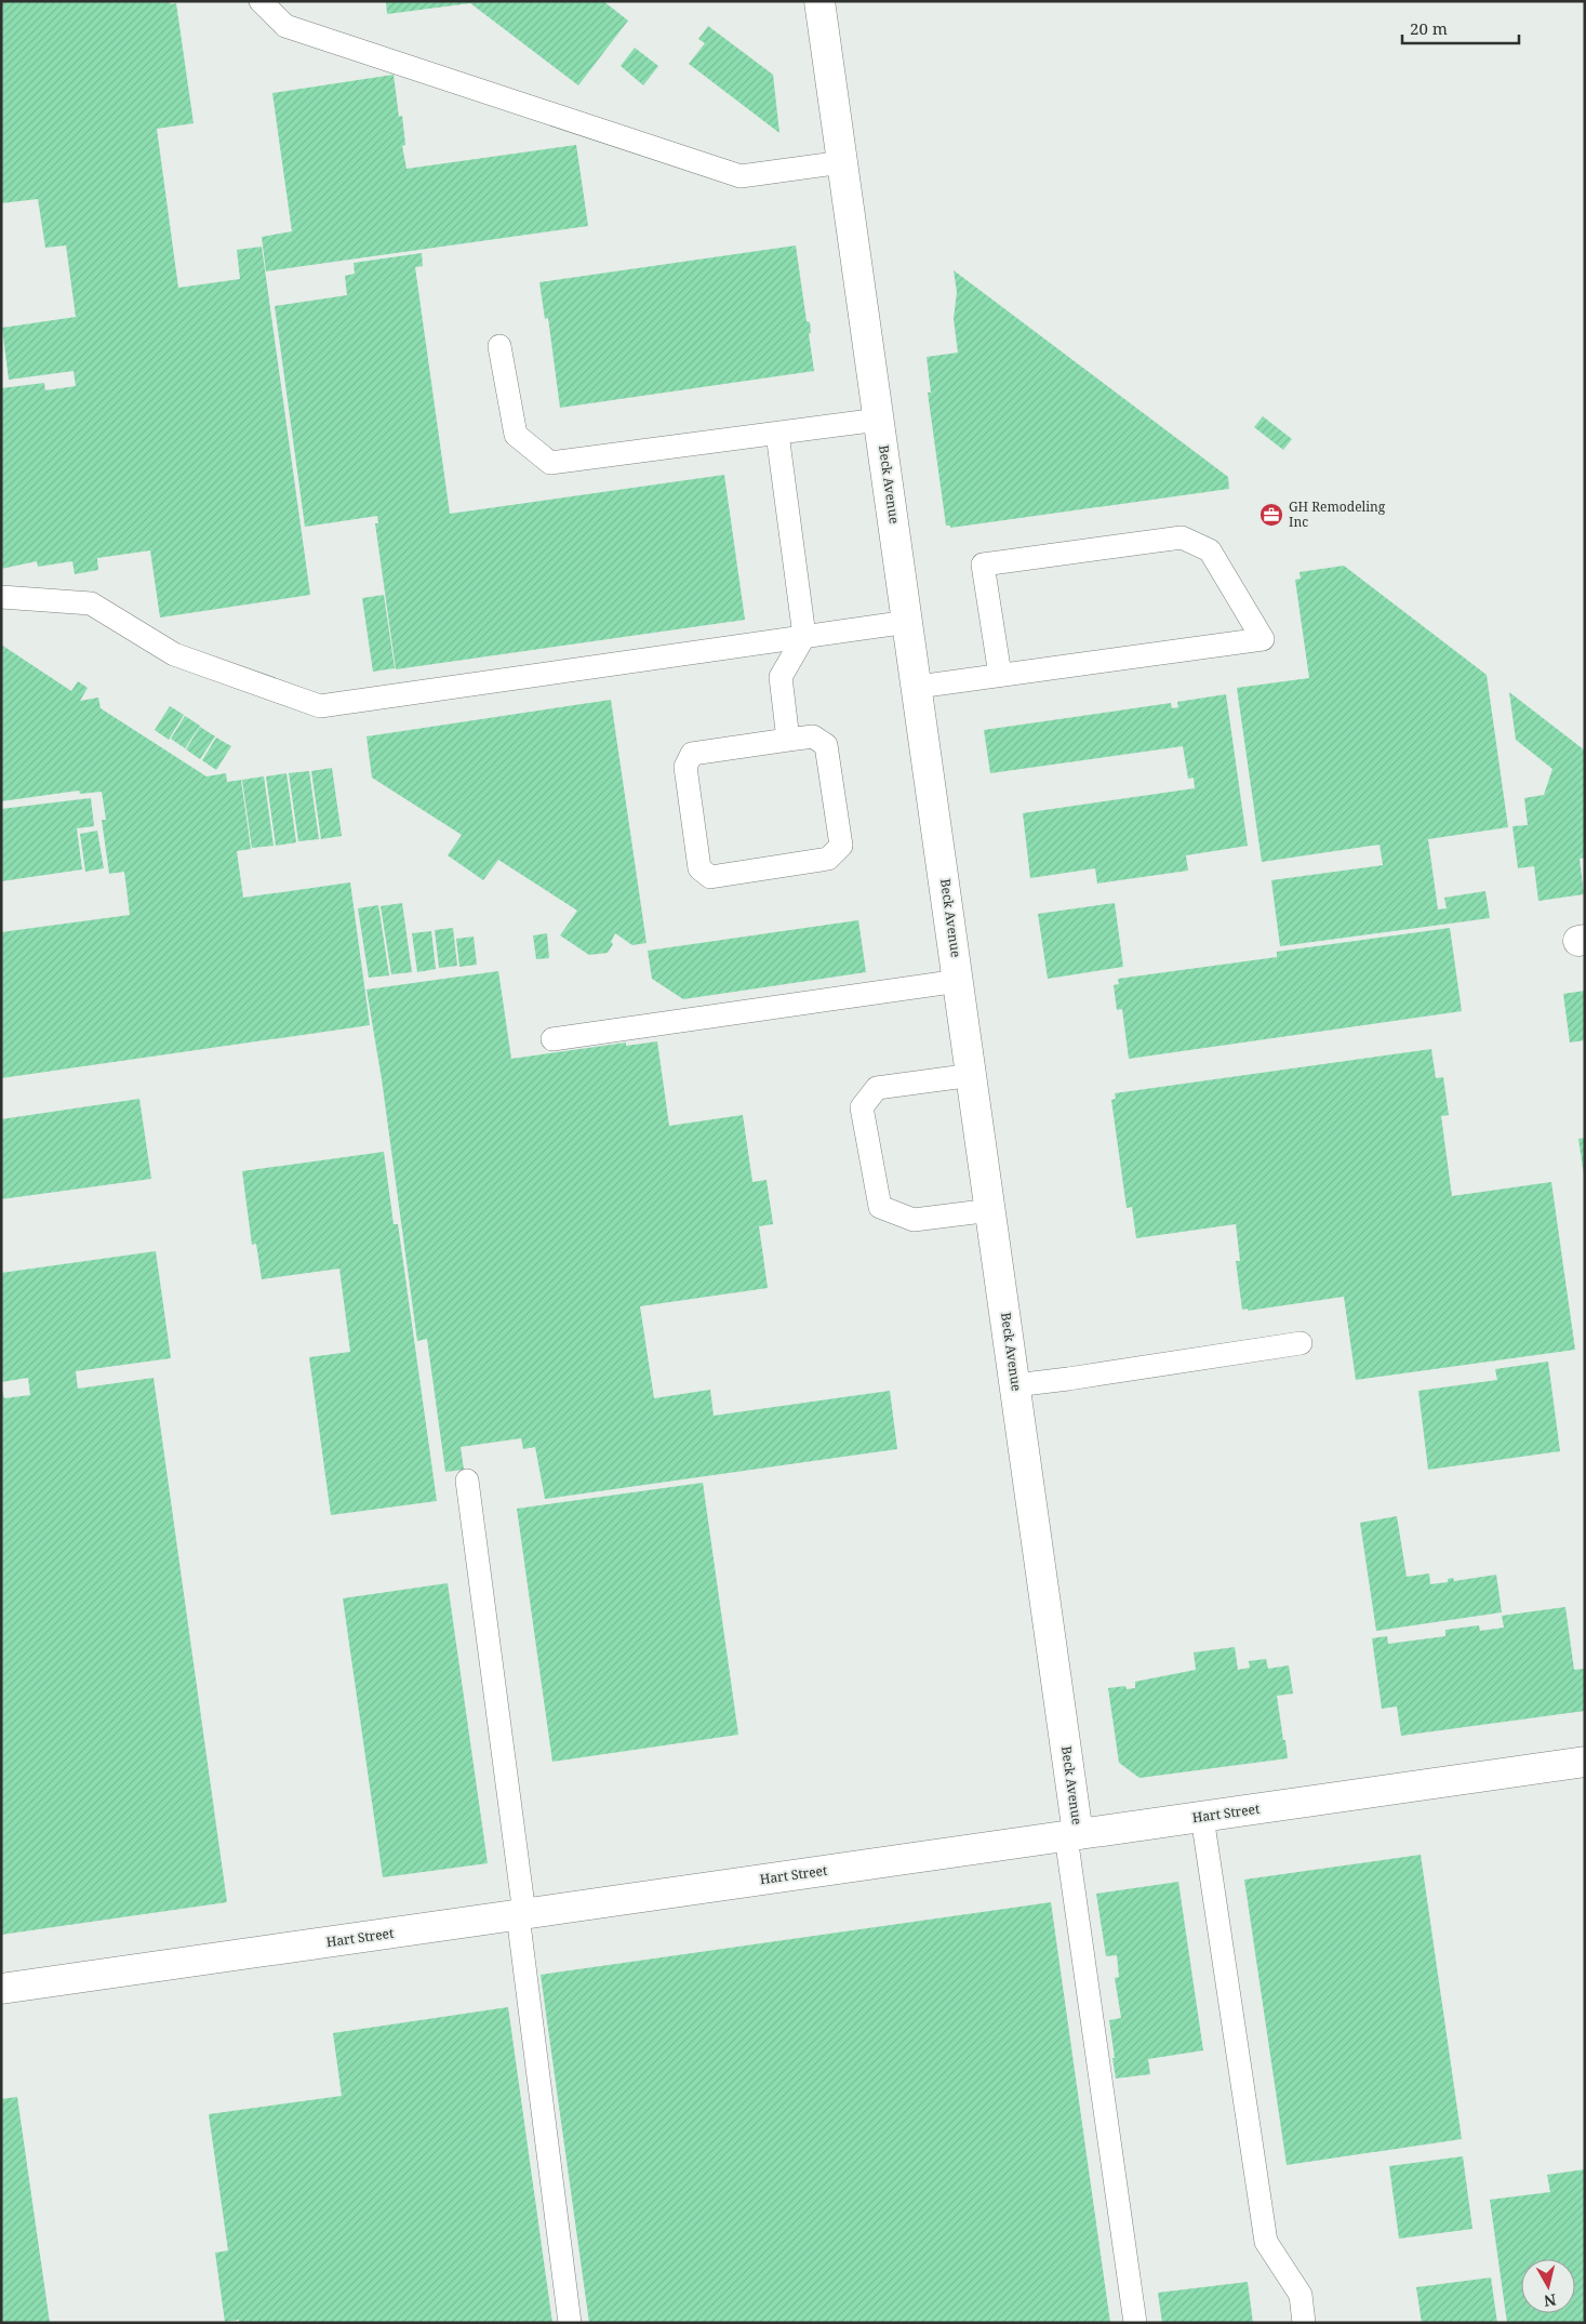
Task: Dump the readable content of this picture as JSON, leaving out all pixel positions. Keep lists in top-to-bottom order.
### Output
{
  "streets": {
    "street": ["Beck Avenue", "Hart Street"]
  },
  "crossings": [
    ["Beck Avenue", "Hart Street"]
  ],
  "places": {
    "office": ["GH Remodeling Inc"]
  },
  "scale_bar": "20 m",
  "north": "bottom"
}
